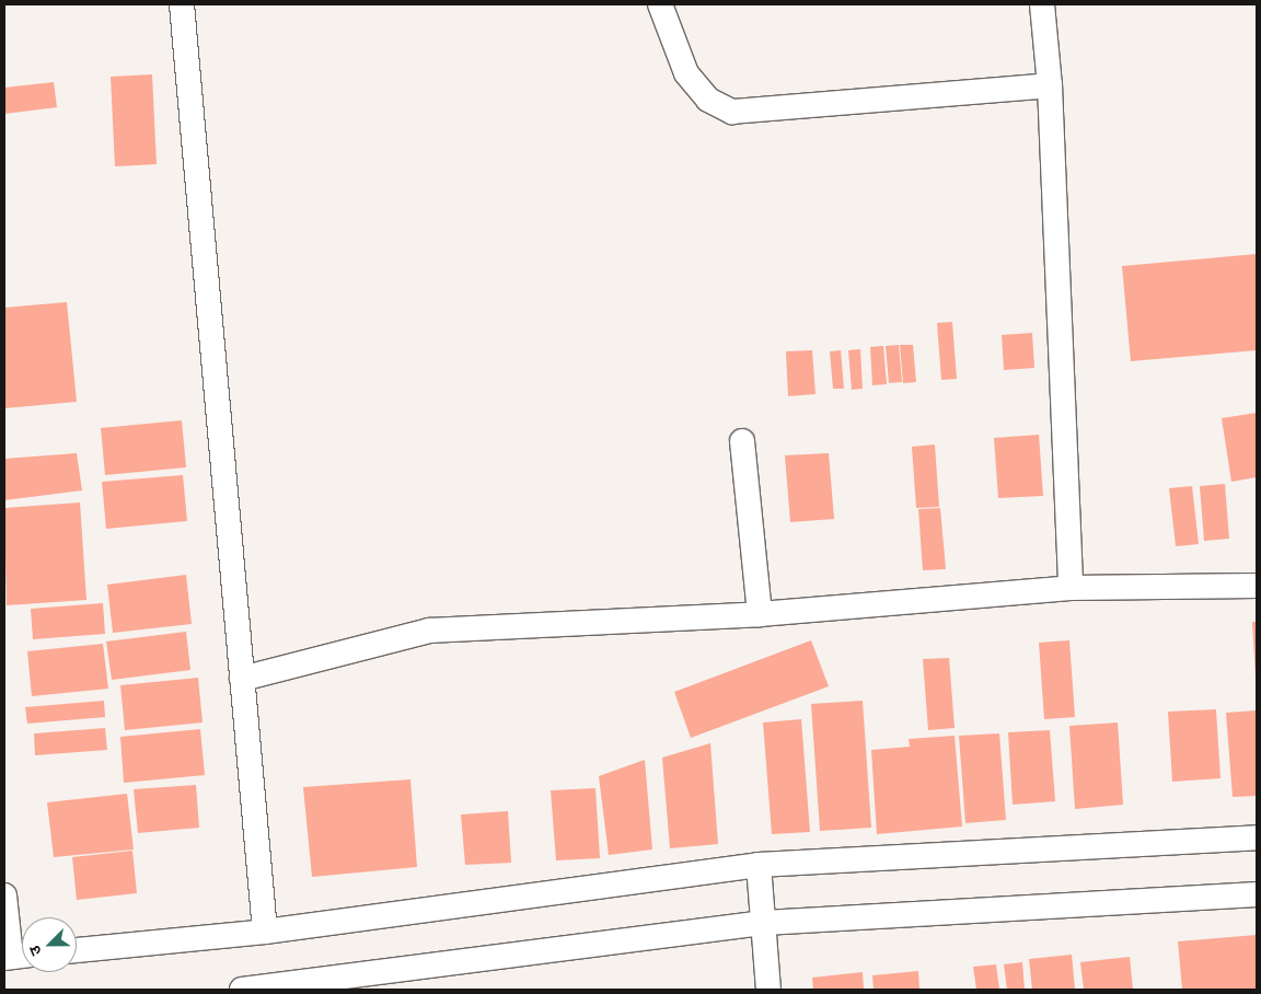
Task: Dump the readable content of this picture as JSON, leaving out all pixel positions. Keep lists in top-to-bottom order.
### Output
{
  "north": "bottom left"
}
